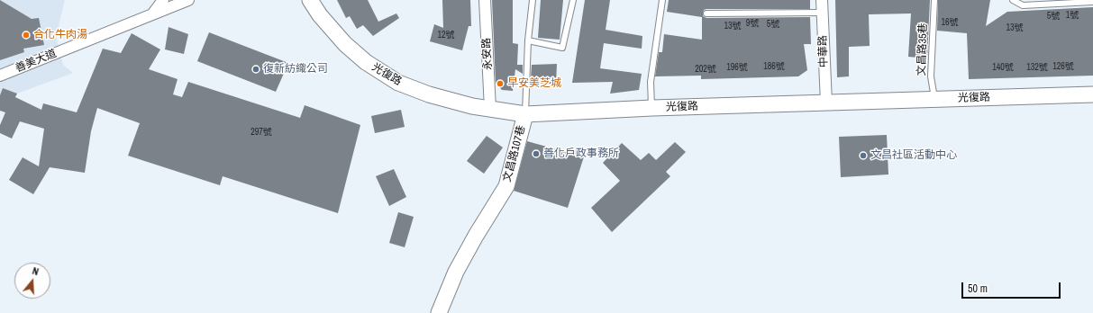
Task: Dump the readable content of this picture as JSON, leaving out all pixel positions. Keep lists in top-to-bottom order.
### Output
{
  "streets": {
    "main road": ["光復路", "文昌路107巷"],
    "street": ["中華路", "永安路", "善美大道"],
    "lane": ["文昌路35巷"]
  },
  "crossings": [
    ["文昌路35巷", "光復路"],
    ["中華路", "光復路"],
    ["永安路", "光復路"],
    ["光復路", "文昌路107巷"]
  ],
  "places": [
    "合化牛肉湯",
    "復新紡織公司",
    "早安美芝城",
    "善化戶政事務所",
    "文昌社區活動中心"
  ],
  "house_numbers": [
    "1號",
    "5號",
    "16號",
    "9號",
    "5號",
    "13號",
    "13號",
    "12號",
    "186號",
    "126號",
    "196號",
    "140號",
    "132號",
    "202號",
    "297號"
  ],
  "scale_bar": "50 m",
  "north": "top"
}
